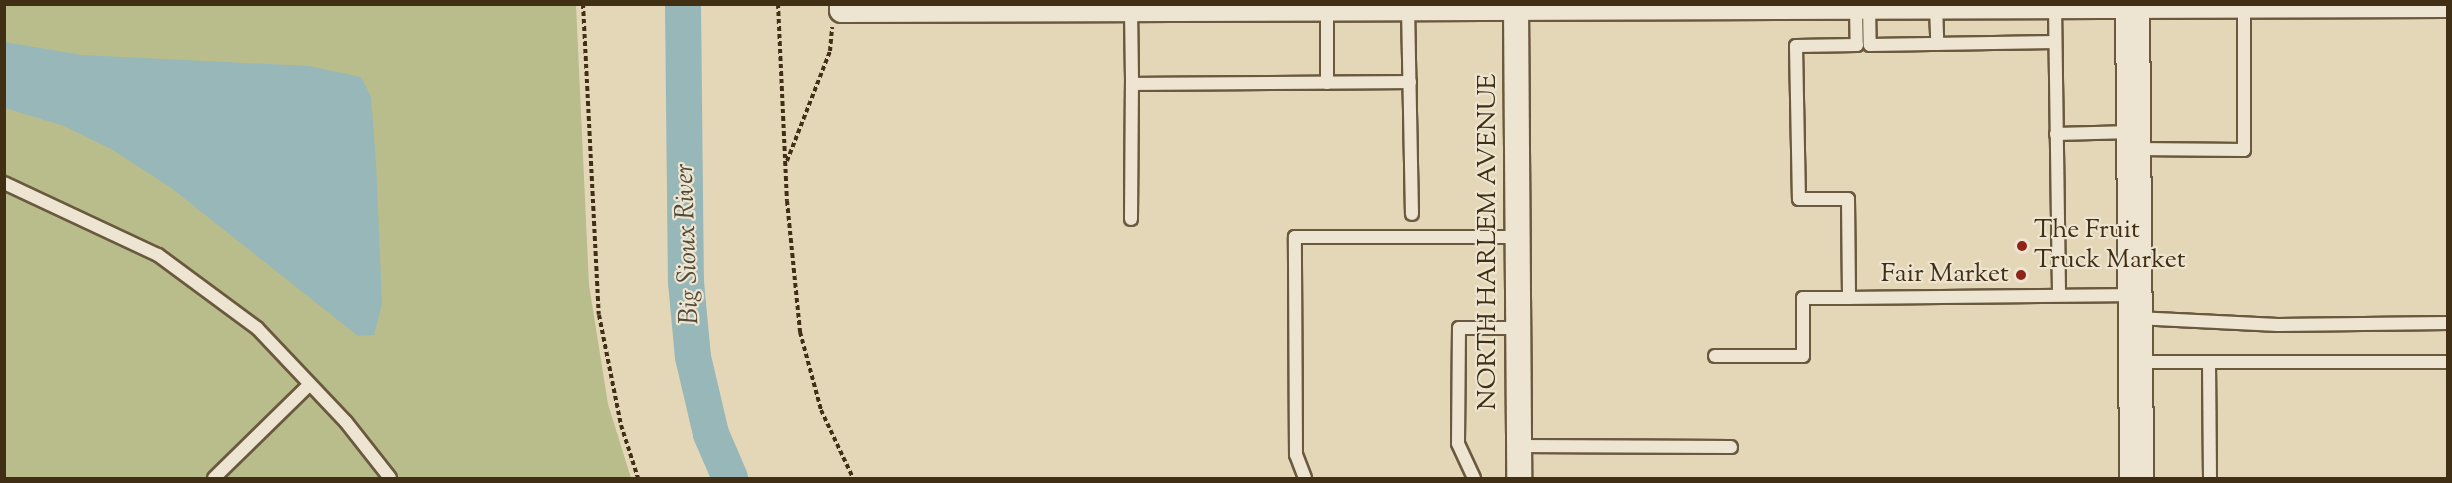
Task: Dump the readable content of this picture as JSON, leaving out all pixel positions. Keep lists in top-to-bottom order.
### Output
{
  "streets": {
    "street": ["NORTH HARLEM AVENUE"]
  },
  "water": ["Big Sioux River"],
  "places": ["The Fruit Truck Market", "Fair Market"]
}
